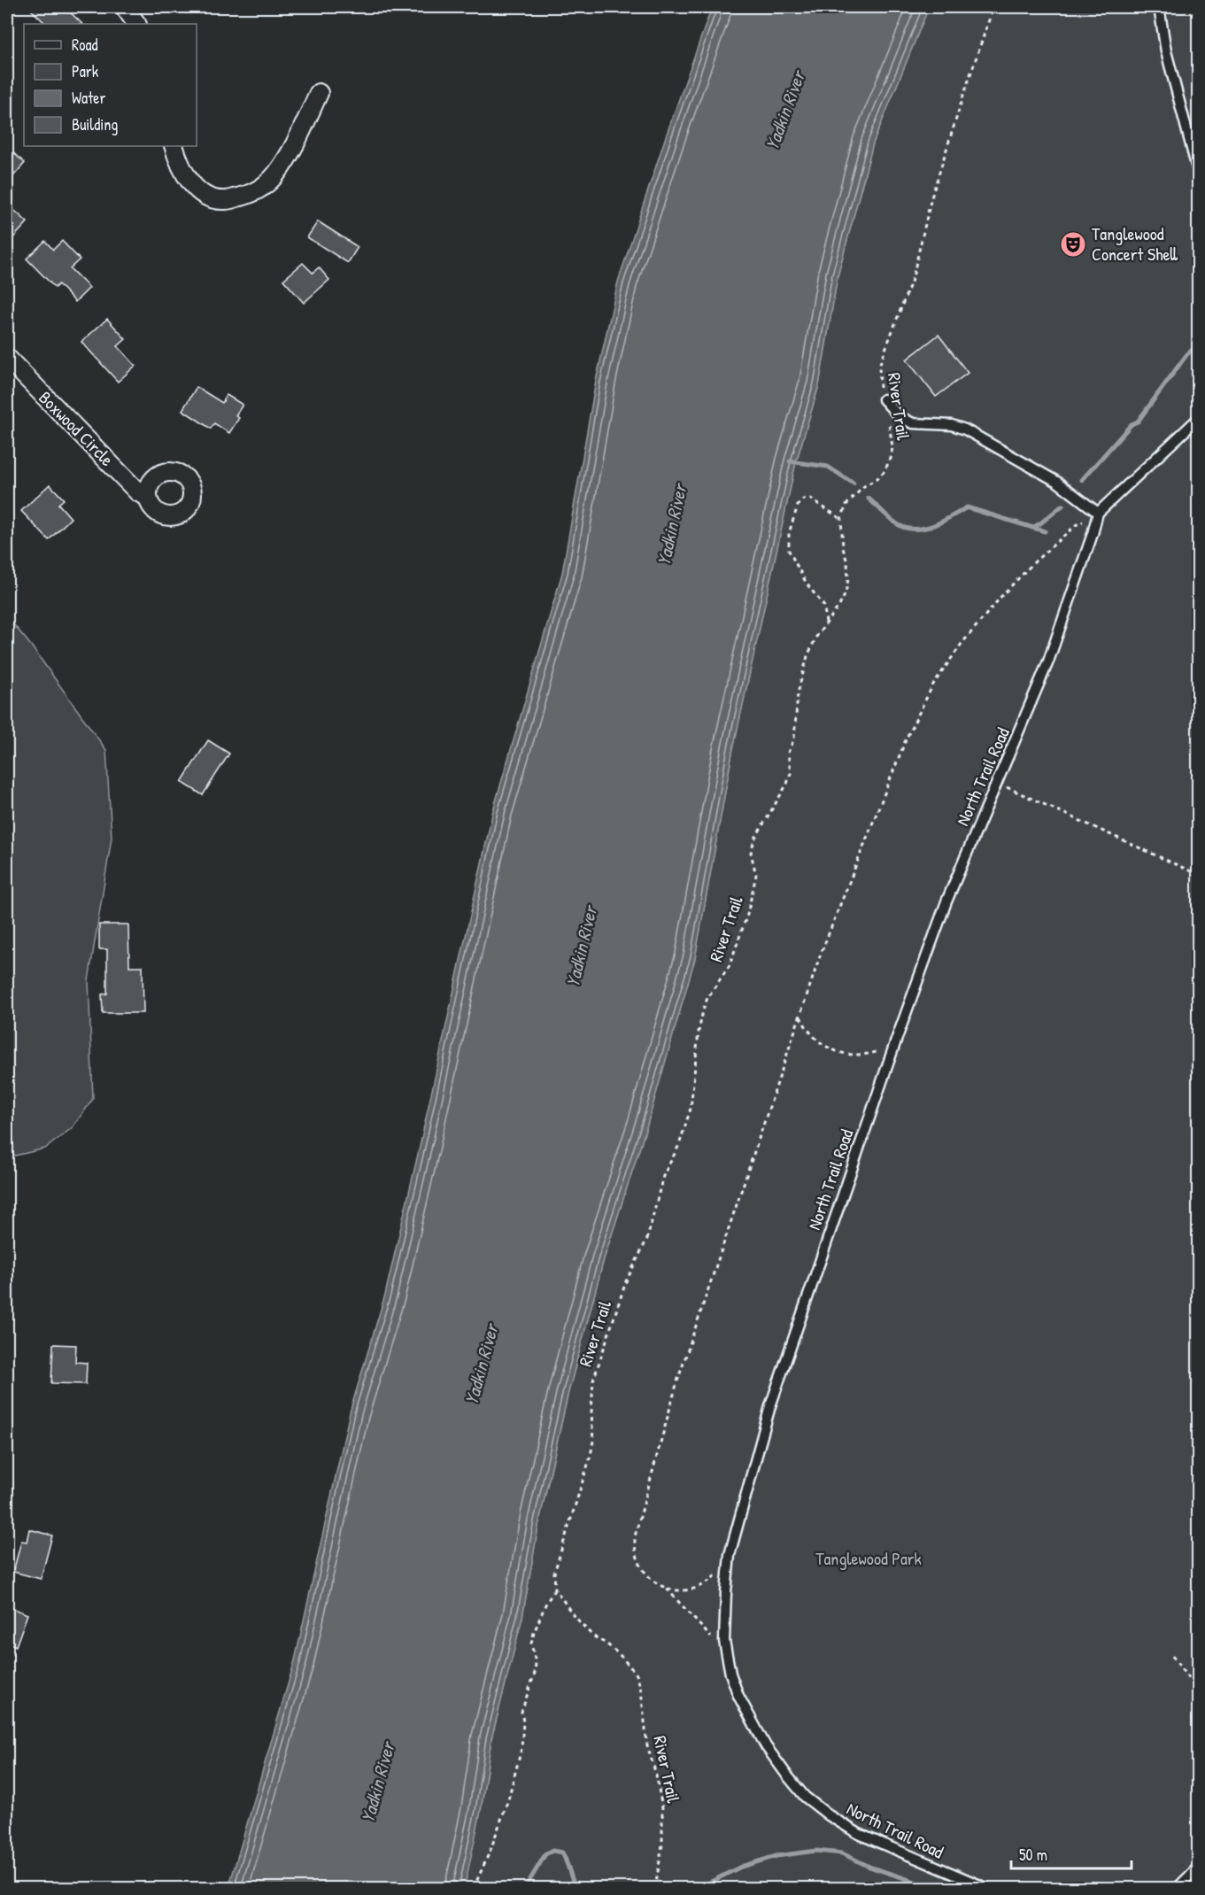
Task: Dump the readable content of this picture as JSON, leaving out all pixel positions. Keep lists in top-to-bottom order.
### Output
{
  "streets": {
    "street": ["Boxwood Circle"],
    "lane": ["North Trail Road"],
    "path": ["River Trail"]
  },
  "water": ["Yadkin River"],
  "parks": ["Tanglewood Park"],
  "places": {
    "theatre": ["Tanglewood Concert Shell"]
  },
  "legend": [
    "Road",
    "Park",
    "Water",
    "Building"
  ],
  "scale_bar": "50 m"
}
